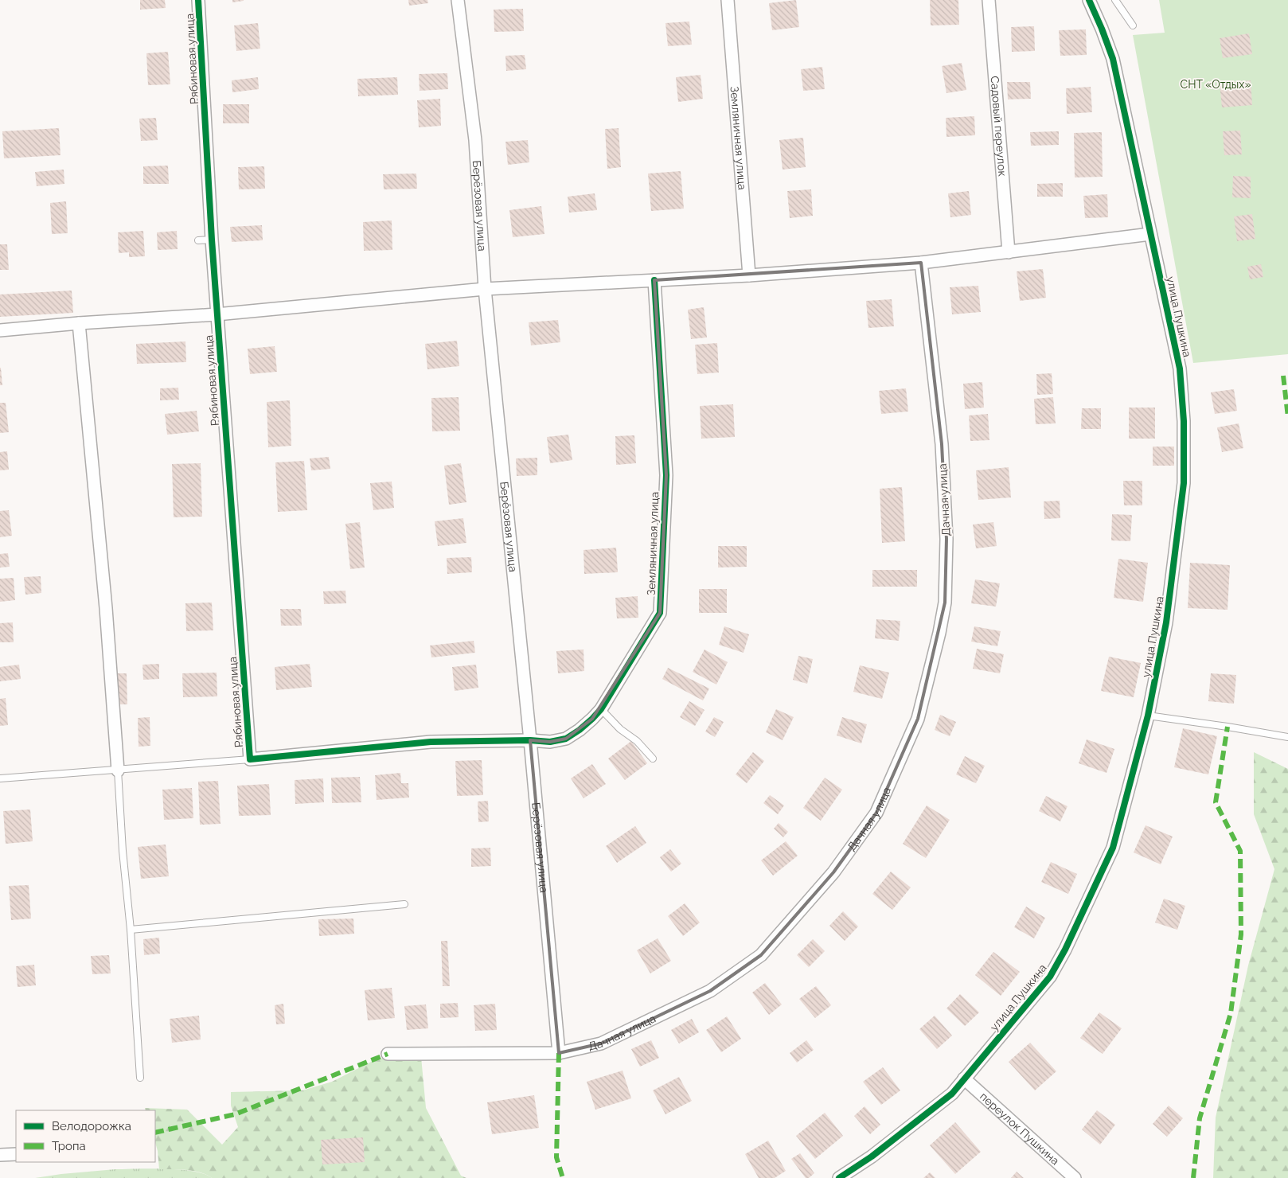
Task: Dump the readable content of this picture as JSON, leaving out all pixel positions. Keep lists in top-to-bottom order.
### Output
{
  "streets": {
    "street": [
      "Рябиновая улица",
      "Садовый переулок",
      "Земляничная улица",
      "Берёзовая улица",
      "улица Пушкина",
      "Дачная улица",
      "переулок Пушкина"
    ]
  },
  "crossings": [
    ["Рябиновая улица", "Земляничная улица"],
    ["Земляничная улица", "Берёзовая улица"],
    ["Берёзовая улица", "Дачная улица"],
    ["улица Пушкина", "переулок Пушкина"]
  ],
  "parks": ["СНТ «Отдых»"],
  "legend": ["Велодорожка", "Тропа"]
}
